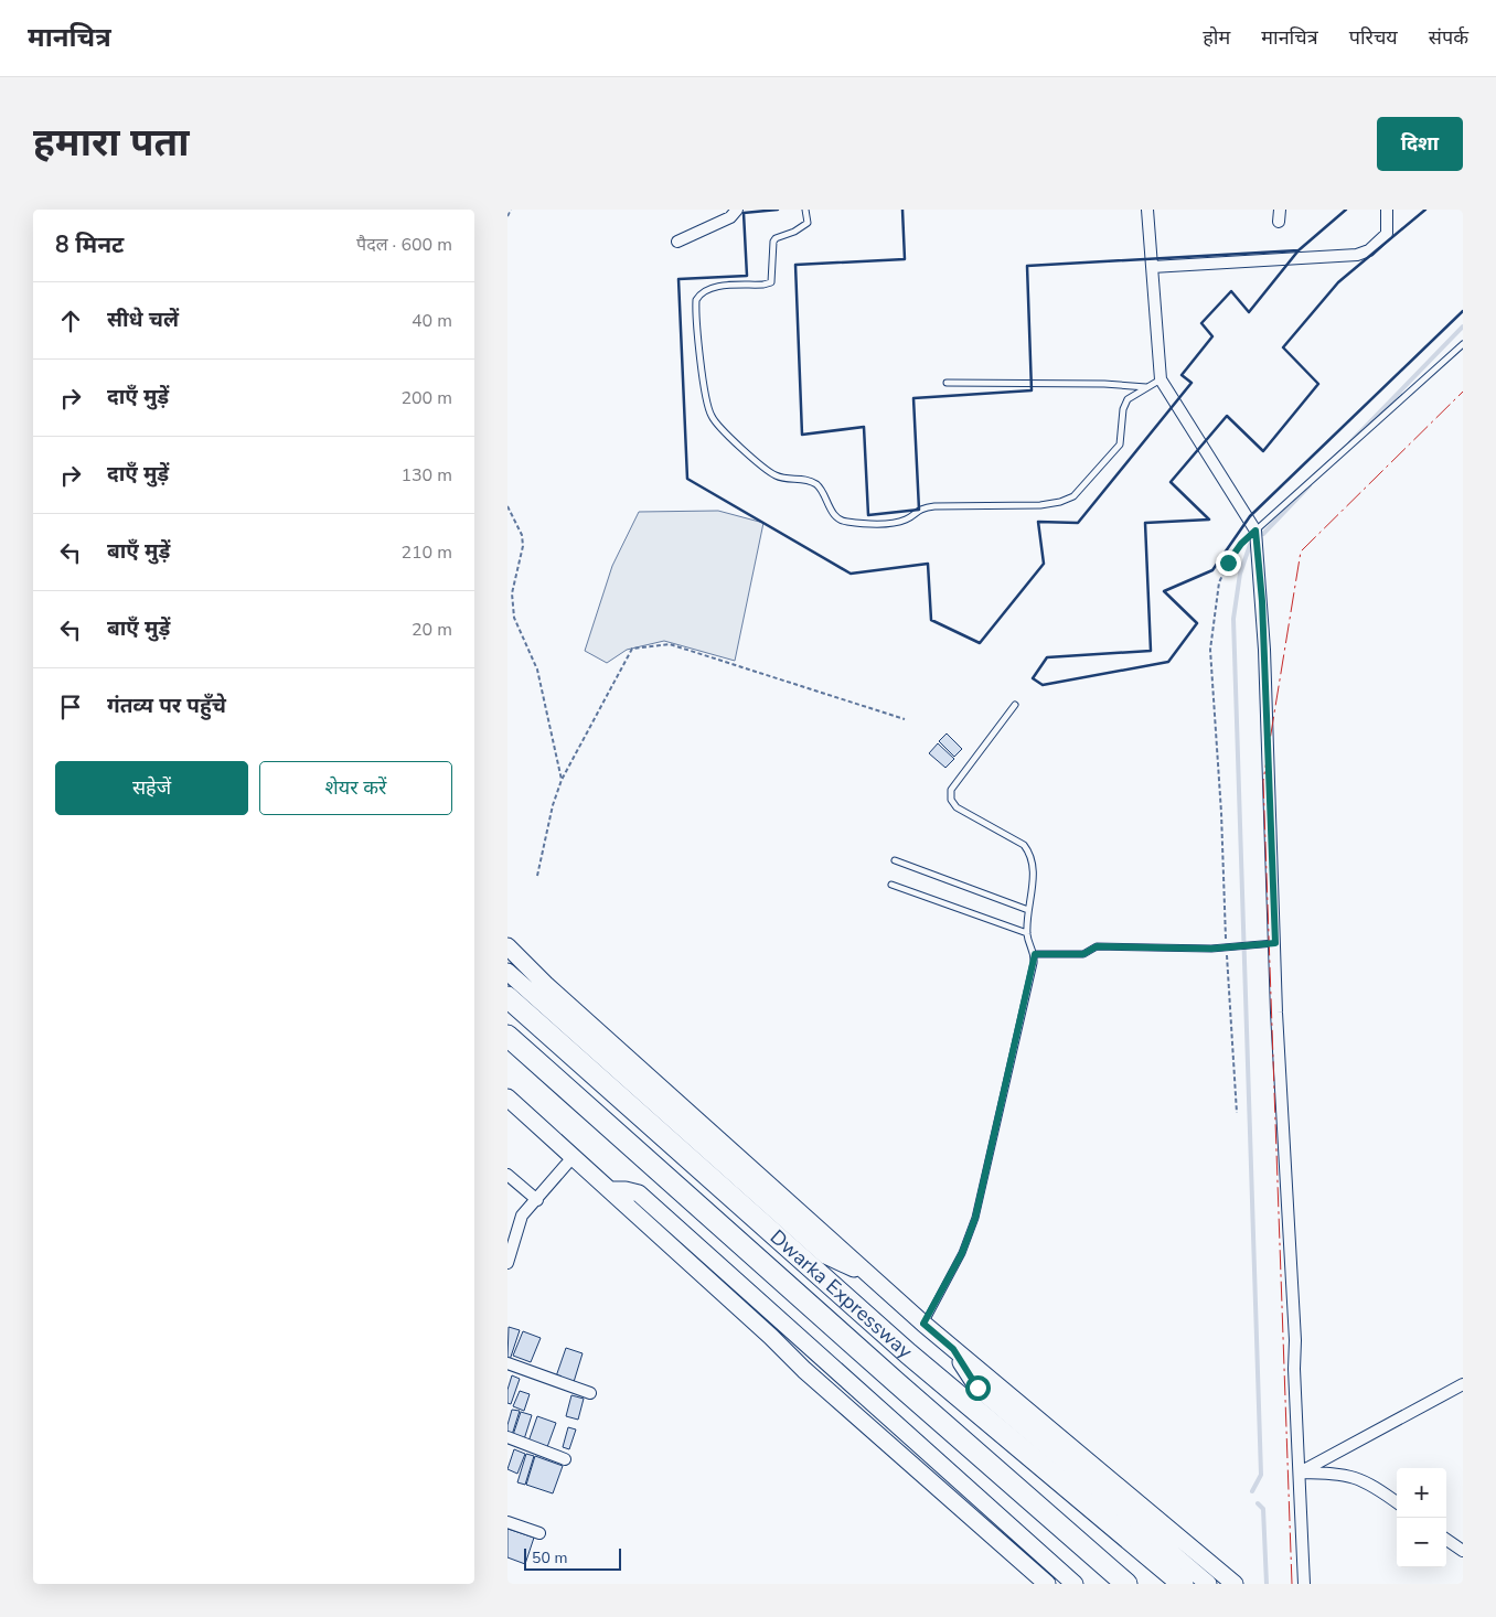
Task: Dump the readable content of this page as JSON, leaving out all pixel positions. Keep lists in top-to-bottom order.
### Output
{
  "streets": {
    "highway": ["Dwarka Expressway"]
  },
  "scale_bar": "50 m",
  "page": {
    "header": "मानचित्र",
    "nav": [
      "होम",
      "मानचित्र",
      "परिचय",
      "संपर्क"
    ],
    "title": "हमारा पता",
    "buttons": [
      "दिशा",
      ["सहेजें", "शेयर करें"]
    ],
    "heading": ["8 मिनट", "पैदल · 600 m"],
    "list": [
      ["सीधे चलें", "40 m"],
      ["दाएँ मुड़ें", "200 m"],
      ["दाएँ मुड़ें", "130 m"],
      ["बाएँ मुड़ें", "210 m"],
      ["बाएँ मुड़ें", "20 m"],
      "गंतव्य पर पहुँचे"
    ],
    "map_buttons": ["+", "−"],
    "scale": "50 m"
  }
}
